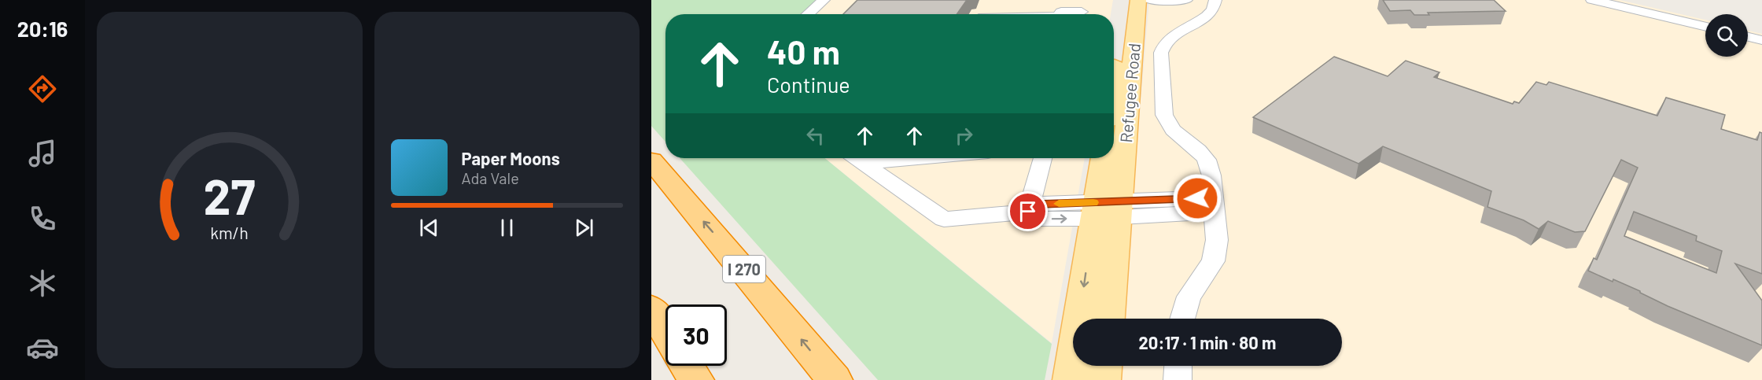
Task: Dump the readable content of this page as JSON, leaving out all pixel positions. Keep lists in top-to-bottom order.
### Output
{
  "streets": {
    "highway": ["I 270"],
    "main road": ["Refugee Road"]
  },
  "page": {
    "tabs": "20:16",
    "turn": ["40 m", "Continue"],
    "song": ["Paper Moons", "Ada Vale"],
    "limit": "30",
    "trip": "20:17 · 1 min · 80 m",
    "gauge": ["27", "km/h"]
  }
}
